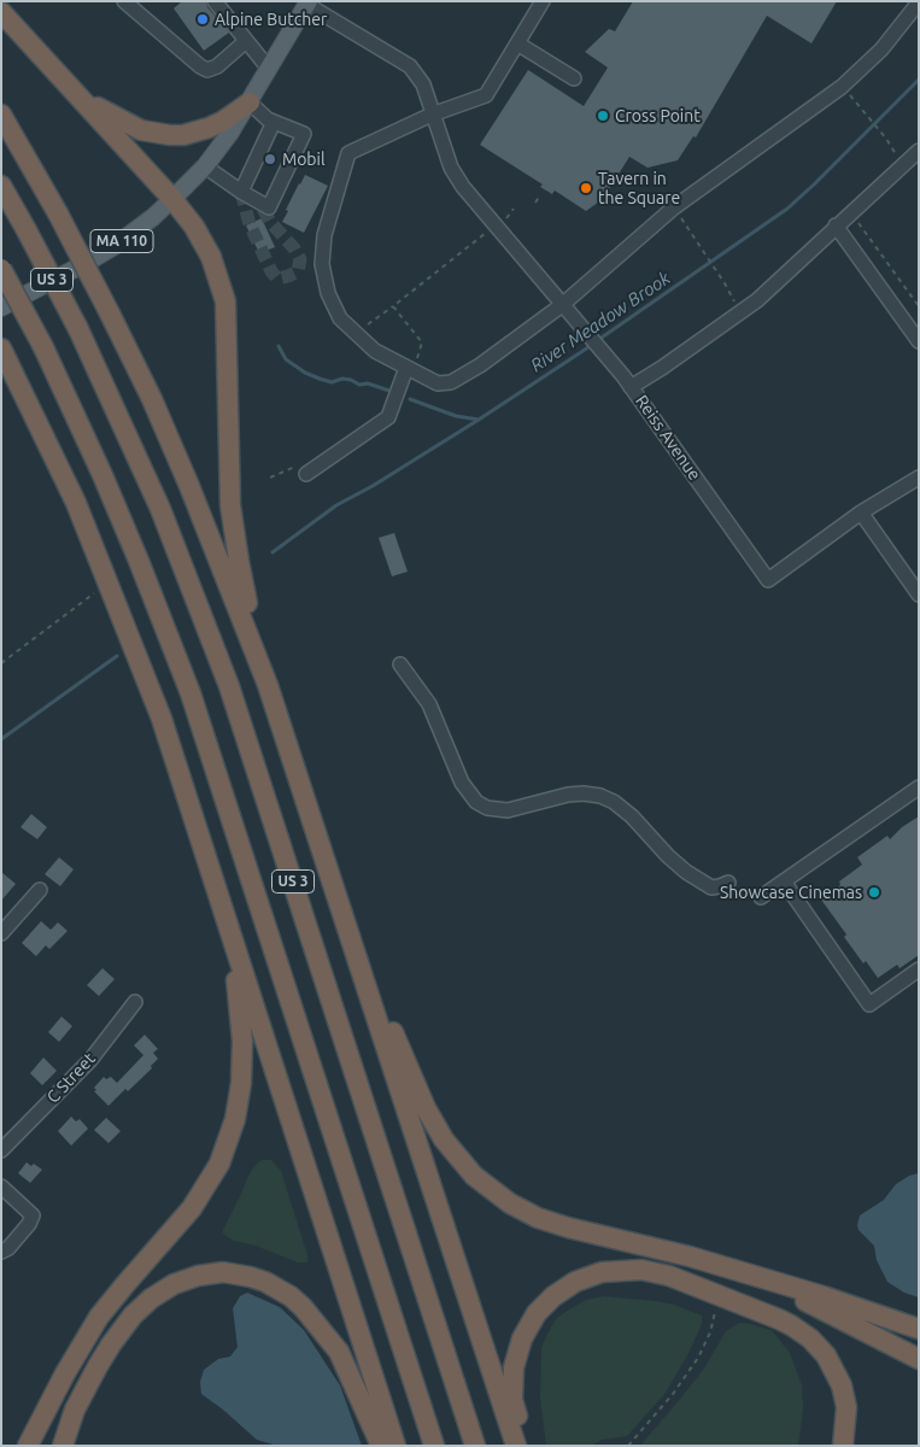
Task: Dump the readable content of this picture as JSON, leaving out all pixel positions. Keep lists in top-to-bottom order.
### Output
{
  "streets": {
    "highway": ["US 3"],
    "main road": ["MA 110"],
    "street": ["Reiss Avenue", "C Street"]
  },
  "water": ["River Meadow Brook"],
  "places": [
    "Alpine Butcher",
    "Cross Point",
    "Mobil",
    "Tavern in the Square",
    "Showcase Cinemas"
  ]
}
